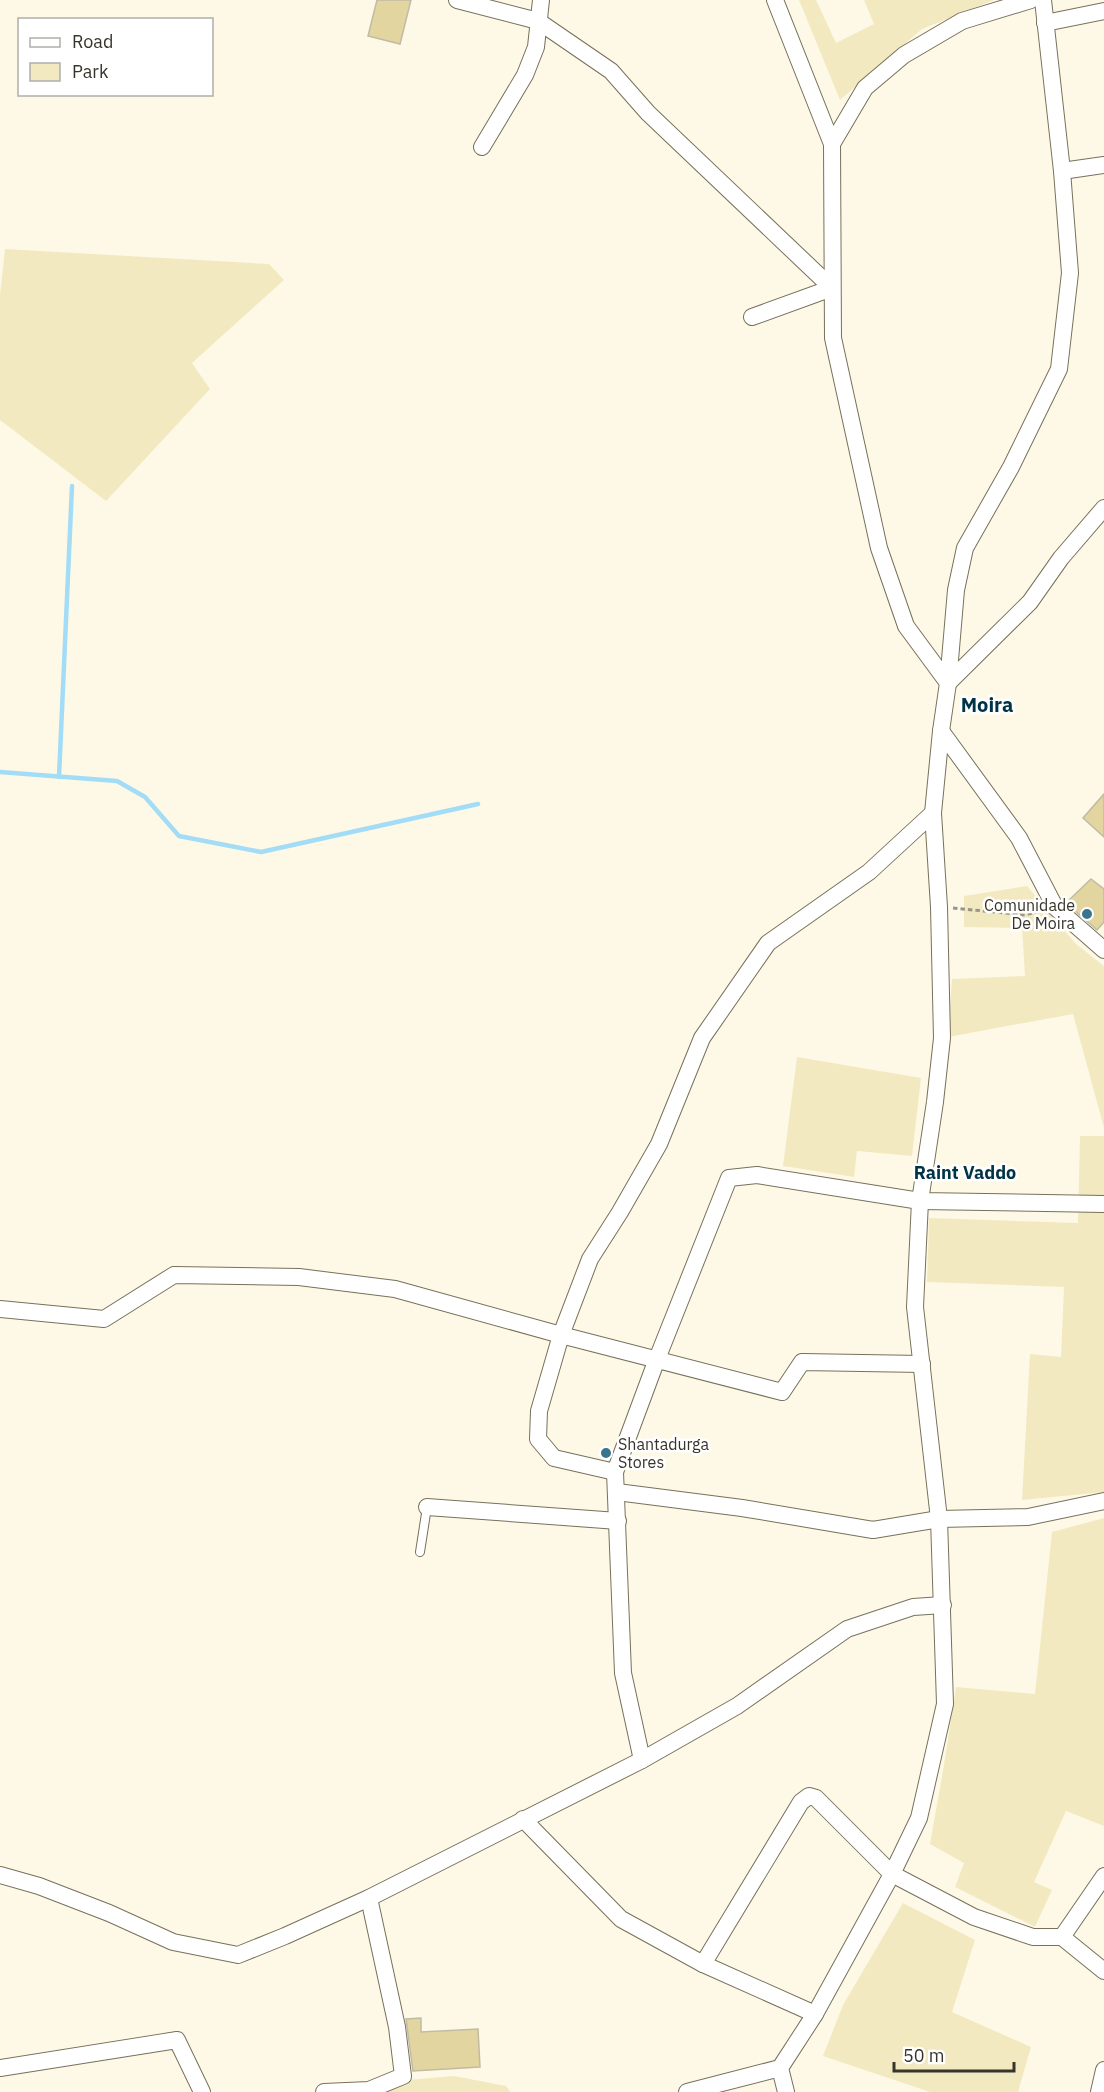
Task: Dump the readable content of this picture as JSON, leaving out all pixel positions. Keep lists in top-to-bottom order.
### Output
{
  "districts": ["Moira", "Raint Vaddo"],
  "places": ["Comunidade De Moira", "Shantadurga Stores"],
  "legend": ["Road", "Park"],
  "scale_bar": "50 m"
}
